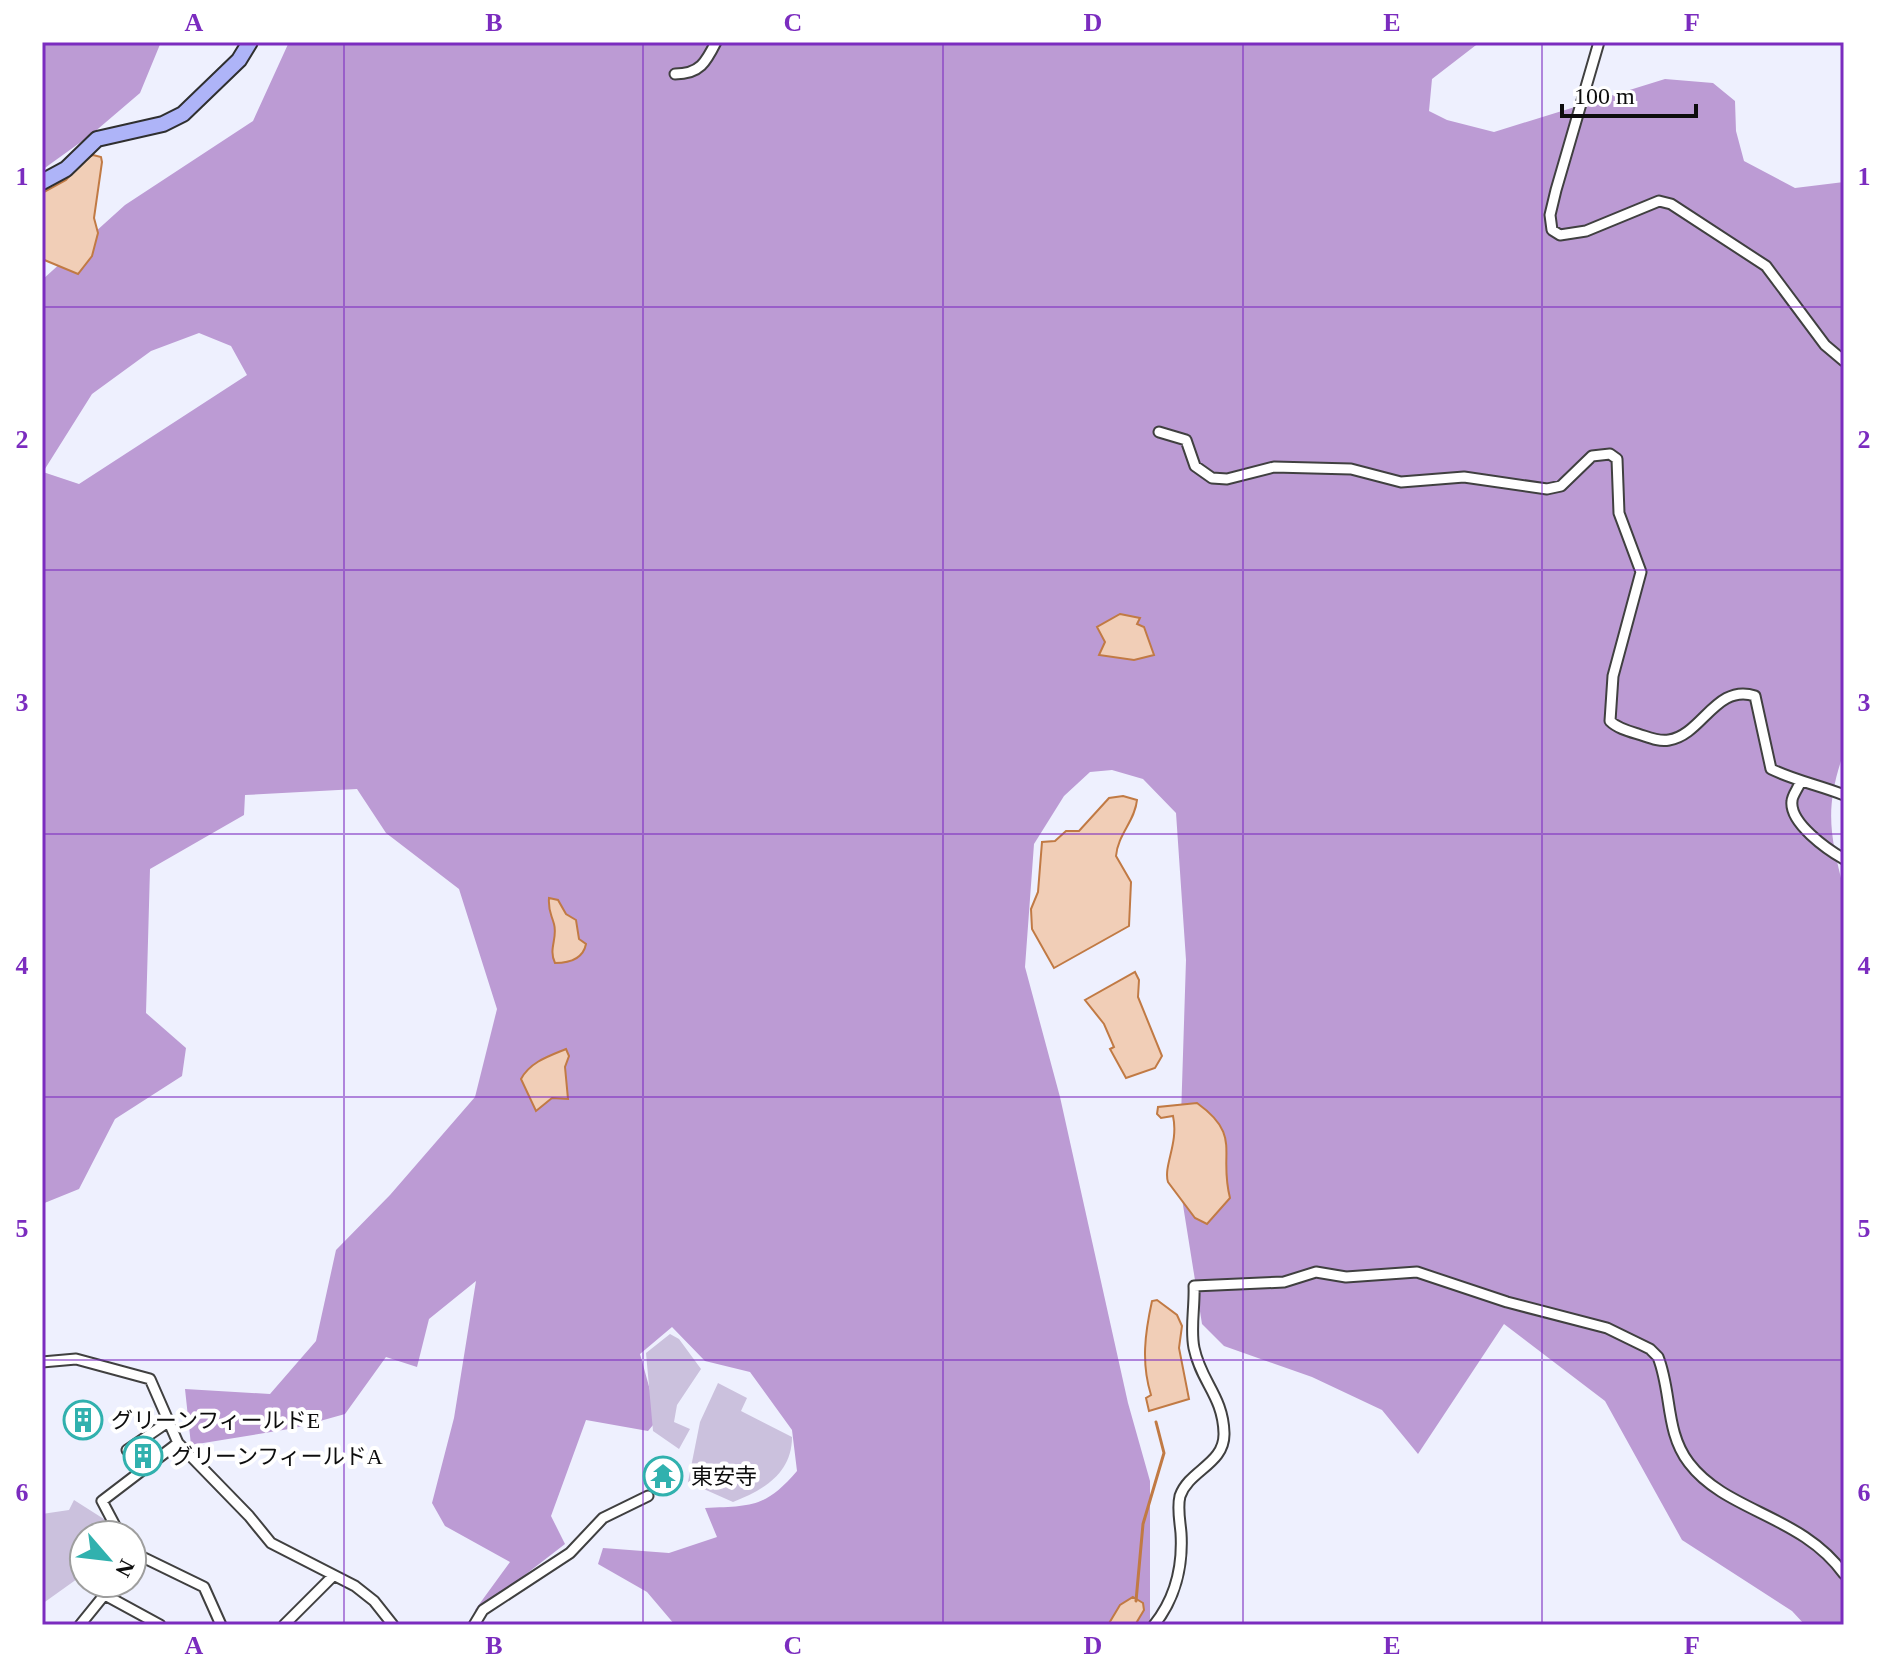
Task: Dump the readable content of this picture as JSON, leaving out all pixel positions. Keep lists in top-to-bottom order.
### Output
{
  "places": {
    "building": ["グリーンフィールドE", "グリーンフィールドA"],
    "temple": ["東安寺"]
  },
  "scale_bar": "100 m",
  "north": "bottom right",
  "grid": {
    "columns": [
      "A",
      "B",
      "C",
      "D",
      "E",
      "F"
    ],
    "rows": [
      "1",
      "2",
      "3",
      "4",
      "5",
      "6"
    ]
  }
}
